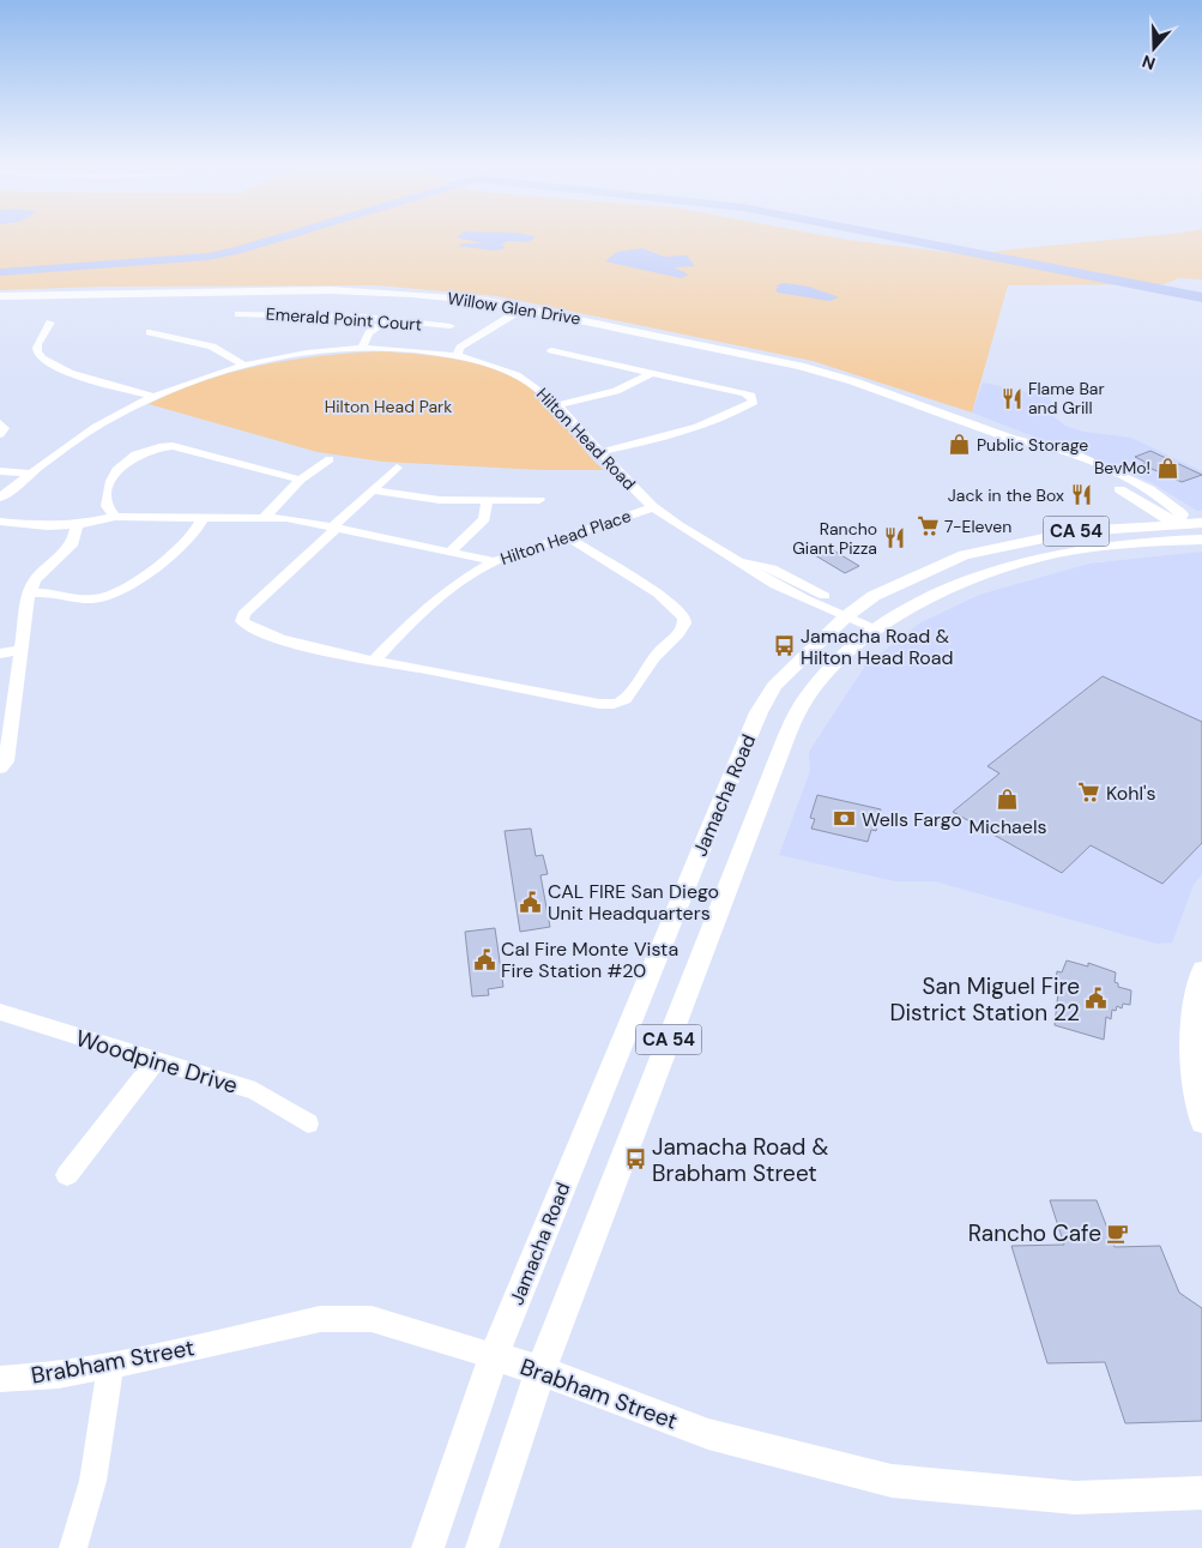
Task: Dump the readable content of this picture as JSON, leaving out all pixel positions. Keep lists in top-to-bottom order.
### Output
{
  "streets": {
    "main road": [
      "Willow Glen Drive",
      "CA 54",
      "Jamacha Road",
      "Brabham Street"
    ],
    "street": [
      "Emerald Point Court",
      "Hilton Head Road",
      "Hilton Head Place",
      "Woodpine Drive"
    ]
  },
  "crossings": [
    ["Willow Glen Drive", "Jamacha Road"],
    ["Hilton Head Road", "Hilton Head Place"],
    ["Hilton Head Road", "Jamacha Road"],
    ["Jamacha Road", "Brabham Street"]
  ],
  "parks": ["Hilton Head Park"],
  "places": {
    "restaurant": ["Flame Bar and Grill", "Jack in the Box", "Rancho Giant Pizza"],
    "shop": ["Public Storage", "BevMo!", "Michaels"],
    "supermarket": ["7-Eleven", "Kohl's"],
    "bus stop": ["Jamacha Road & Hilton Head Road", "Jamacha Road & Brabham Street"],
    "bank": ["Wells Fargo"],
    "public building": ["CAL FIRE San Diego Unit Headquarters", "Cal Fire Monte Vista Fire Station #20", "San Miguel Fire District Station 22"],
    "cafe": ["Rancho Cafe"]
  },
  "north": "bottom"
}
